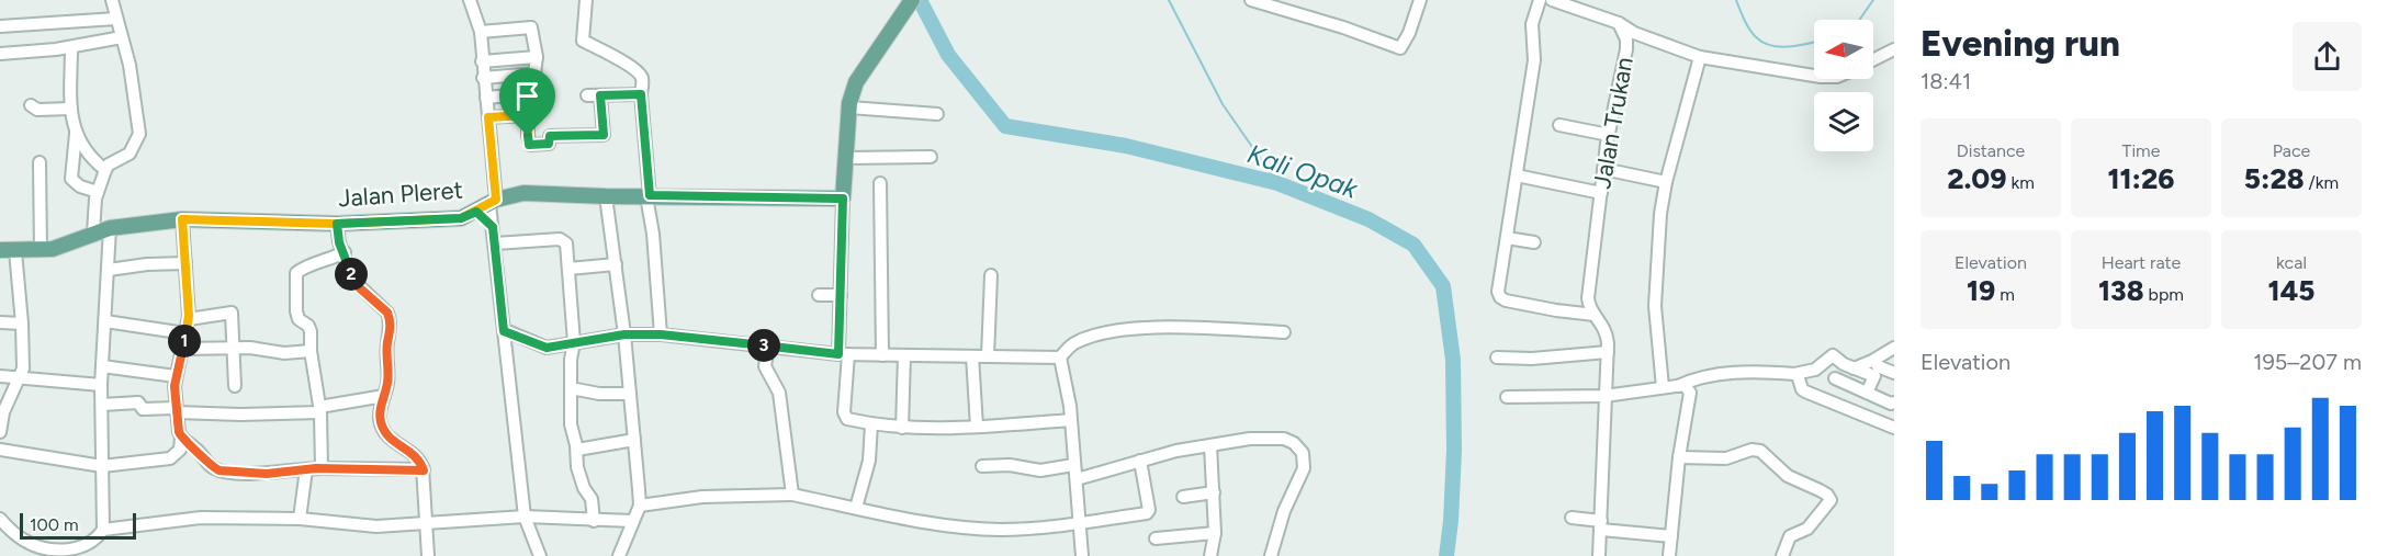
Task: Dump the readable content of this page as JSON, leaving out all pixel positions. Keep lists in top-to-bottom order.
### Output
{
  "streets": {
    "main road": ["Jalan Pleret"],
    "street": ["Jalan Trukan"]
  },
  "water": ["Kali Opak"],
  "scale_bar": "100 m",
  "north": "left",
  "page": {
    "heading": ["Evening run", "18:41"],
    "stats": [
      ["Distance", "2.09 km"],
      ["Time", "11:26"],
      ["Pace", "5:28 /km"],
      ["Elevation", "19 m"],
      ["Heart rate", "138 bpm"],
      ["kcal", "145"]
    ],
    "pins": ["2", "1", "3"],
    "chart": ["Elevation", "195–207 m"],
    "scale": "100 m"
  }
}
